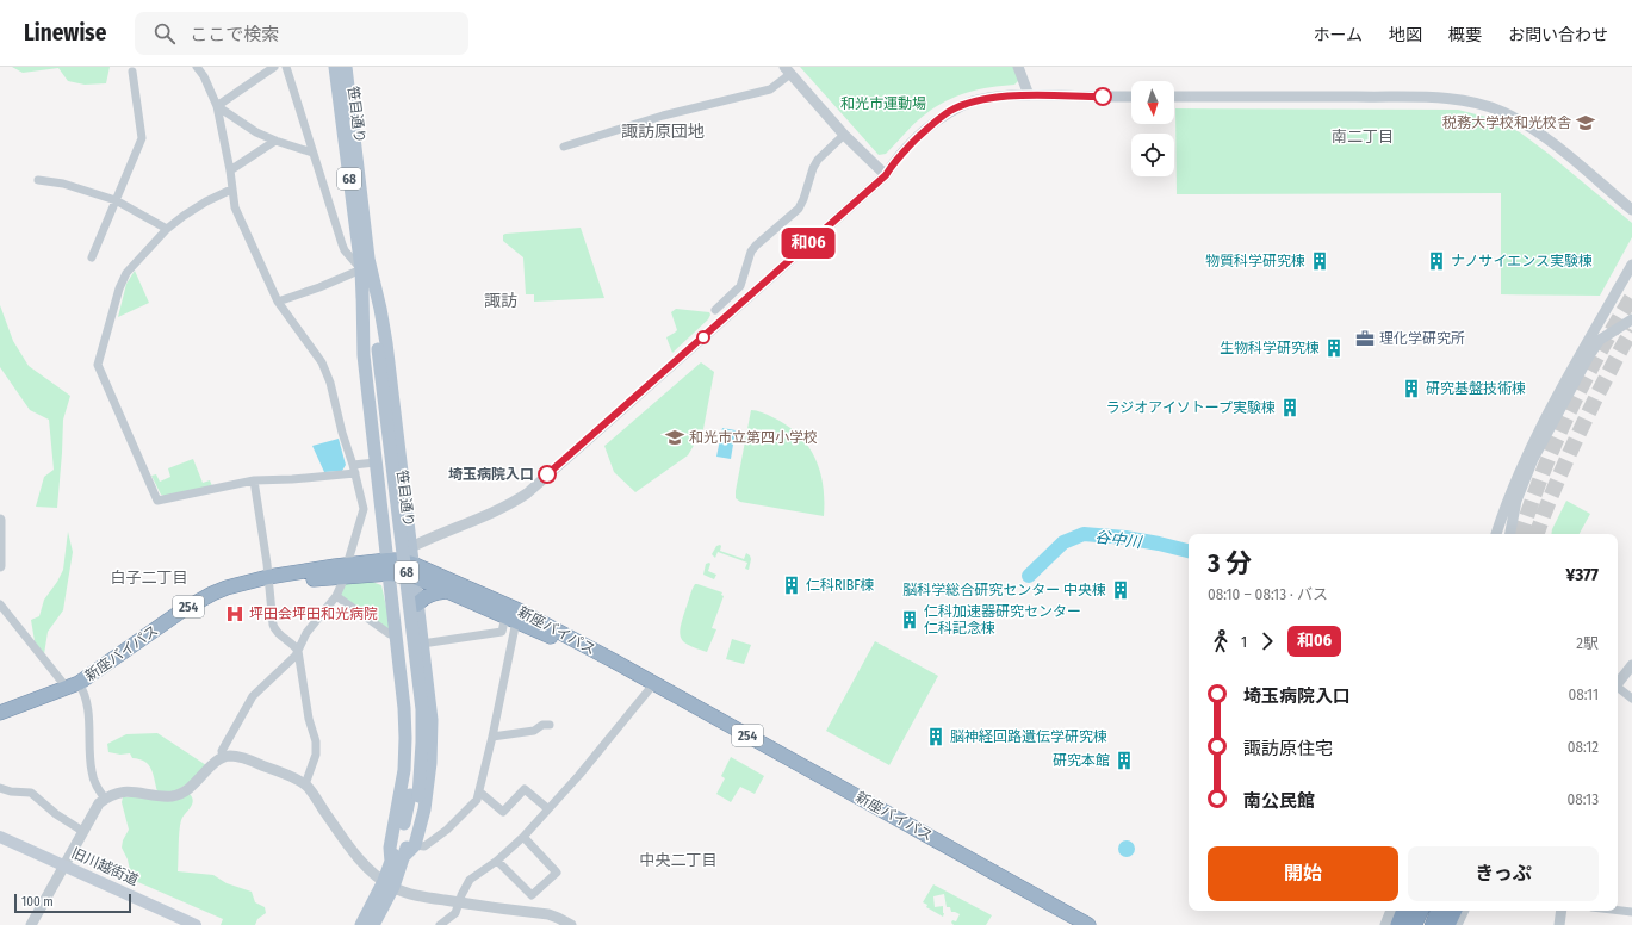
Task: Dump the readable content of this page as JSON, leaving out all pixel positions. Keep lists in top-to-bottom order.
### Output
{
  "streets": {
    "highway": ["254", "新座バイパス"],
    "main road": ["笹目通り", "68", "旧川越街道"]
  },
  "districts": [
    "諏訪原団地",
    "南二丁目",
    "諏訪",
    "白子二丁目",
    "中央二丁目"
  ],
  "water": ["谷中川"],
  "parks": ["和光市運動場"],
  "places": {
    "school or university": ["税務大学校和光校舎", "和光市立第四小学校"],
    "building": [
      "物質科学研究棟",
      "ナノサイエンス実験棟",
      "生物科学研究棟",
      "研究基盤技術棟",
      "ラジオアイソトープ実験棟",
      "仁科RIBF棟",
      "脳科学総合研究センター 中央棟",
      "仁科加速器研究センター 仁科記念棟",
      "脳神経回路遺伝学研究棟",
      "研究本館"
    ],
    "office": ["理化学研究所"],
    "other": ["埼玉病院入口"],
    "hospital": ["坪田会坪田和光病院"]
  },
  "lines": ["bus line 和06"],
  "scale_bar": "100 m",
  "north": "bottom",
  "page": {
    "header": "Linewise",
    "search": "ここで検索",
    "nav": [
      "ホーム",
      "地図",
      "概要",
      "お問い合わせ"
    ],
    "on_map": "和06",
    "heading": ["3 分", "08:10 – 08:13 · バス", "¥377"],
    "legs": ["1", "和06", "2駅"],
    "list": [
      {
        "name": "埼玉病院入口",
        "value": "08:11"
      },
      {
        "name": "諏訪原住宅",
        "value": "08:12"
      },
      {
        "name": "南公民館",
        "value": "08:13"
      }
    ],
    "buttons": ["開始", "きっぷ"],
    "scale": "100 m"
  }
}
